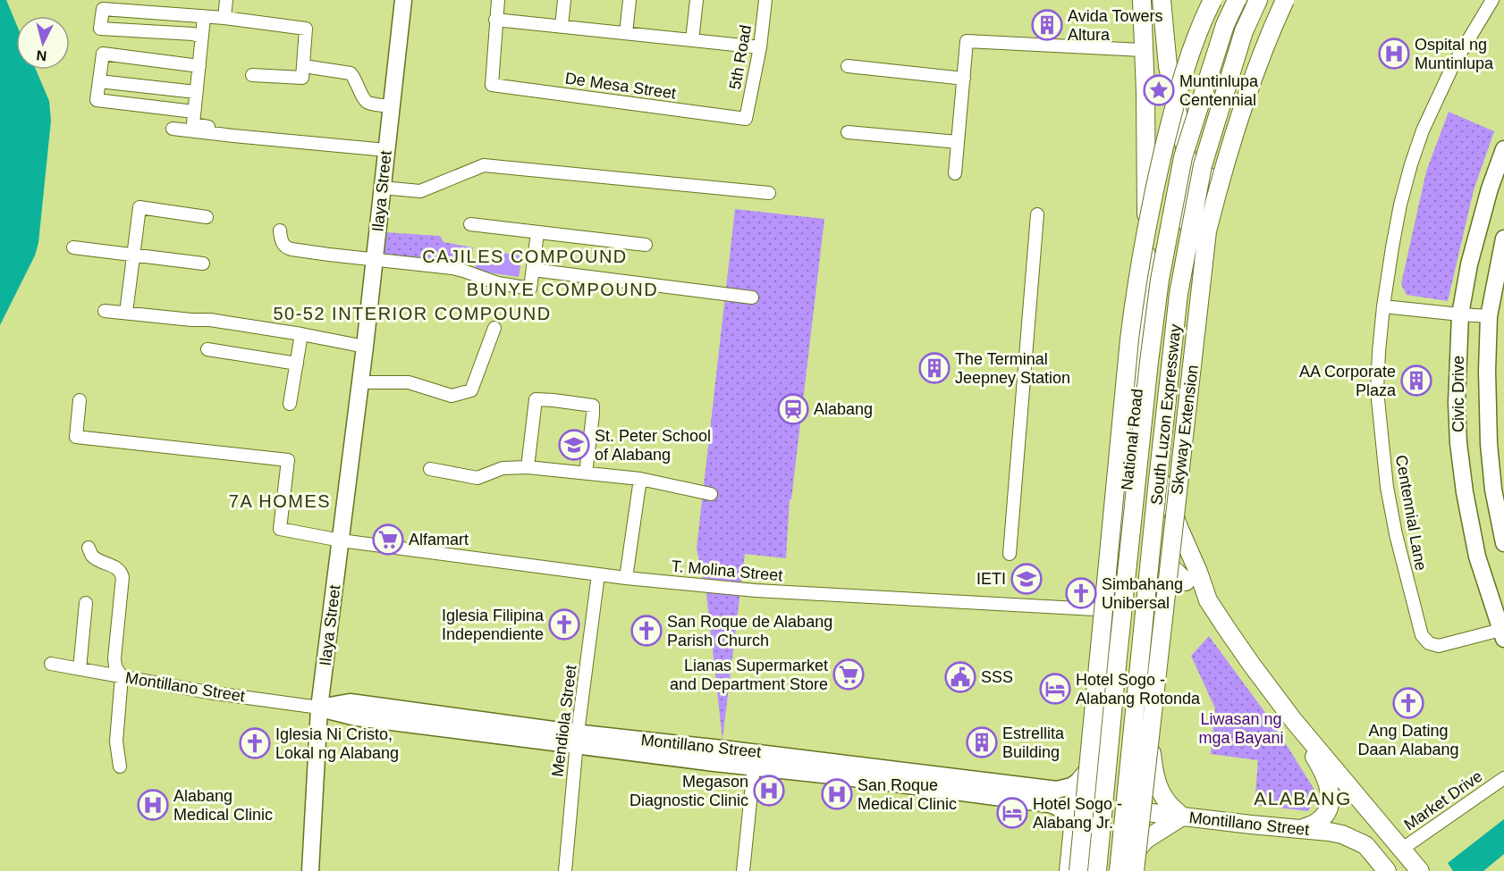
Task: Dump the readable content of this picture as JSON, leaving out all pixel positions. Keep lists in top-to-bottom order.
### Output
{
  "streets": {
    "highway": [
      "South Luzon Expressway",
      "Skyway Extension",
      "National Road",
      "Montillano Street"
    ],
    "main road": ["Ilaya Street", "Civic Drive"],
    "street": [
      "5th Road",
      "De Mesa Street",
      "Centennial Lane",
      "T. Molina Street",
      "Mendiola Street",
      "Market Drive"
    ]
  },
  "crossings": [
    ["5th Road", "De Mesa Street"],
    ["Ilaya Street", "T. Molina Street"],
    ["Ilaya Street", "Montillano Street"],
    ["Civic Drive", "Centennial Lane"],
    ["National Road", "T. Molina Street"],
    ["T. Molina Street", "Mendiola Street"],
    ["Montillano Street", "Mendiola Street"]
  ],
  "districts": [
    "CAJILES COMPOUND",
    "BUNYE COMPOUND",
    "50-52 INTERIOR COMPOUND",
    "7A HOMES",
    "ALABANG"
  ],
  "parks": ["Liwasan ng mga Bayani"],
  "places": {
    "building": [
      "Avida Towers Altura",
      "The Terminal Jeepney Station",
      "AA Corporate Plaza",
      "Estrellita Building"
    ],
    "hospital": [
      "Ospital ng Muntinlupa",
      "Megason Diagnostic Clinic",
      "San Roque Medical Clinic",
      "Alabang Medical Clinic"
    ],
    "place": ["Muntinlupa Centennial"],
    "station": ["Alabang"],
    "school or university": ["St. Peter School of Alabang", "IETI"],
    "supermarket": ["Alfamart", "Lianas Supermarket and Department Store"],
    "church": [
      "Simbahang Unibersal",
      "Iglesia Filipina Independiente",
      "San Roque de Alabang Parish Church",
      "Ang Dating Daan Alabang",
      "Iglesia Ni Cristo, Lokal ng Alabang"
    ],
    "public building": ["SSS"],
    "hotel": ["Hotel Sogo - Alabang Rotonda", "Hotel Sogo - Alabang Jr."]
  },
  "north": "bottom"
}
